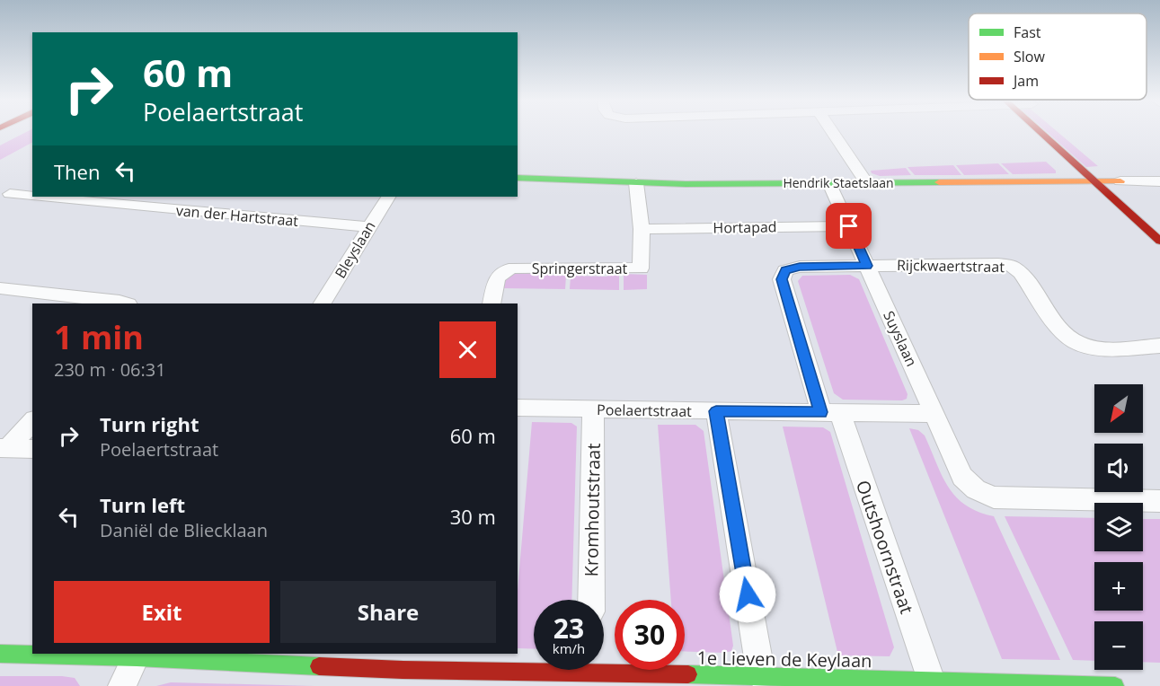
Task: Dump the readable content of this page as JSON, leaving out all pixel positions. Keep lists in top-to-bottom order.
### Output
{
  "streets": {
    "street": [
      "Hendrik Staetslaan",
      "van der Hartstraat",
      "Hortapad",
      "Bleyslaan",
      "Rijckwaertstraat",
      "Springerstraat",
      "Suyslaan",
      "Poelaertstraat",
      "Kromhoutstraat",
      "Outshoornstraat",
      "1e Lieven de Keylaan"
    ]
  },
  "crossings": [
    ["Hendrik Staetslaan", "Springerstraat"],
    ["Hendrik Staetslaan", "Suyslaan"],
    ["van der Hartstraat", "Bleyslaan"],
    ["Hortapad", "Springerstraat"],
    ["Hortapad", "Suyslaan"],
    ["Rijckwaertstraat", "Suyslaan"],
    ["Rijckwaertstraat", "Poelaertstraat"],
    ["Rijckwaertstraat", "Outshoornstraat"],
    ["Suyslaan", "Poelaertstraat"],
    ["Poelaertstraat", "Kromhoutstraat"],
    ["Poelaertstraat", "Outshoornstraat"],
    ["Outshoornstraat", "1e Lieven de Keylaan"]
  ],
  "legend": ["Fast", "Slow", "Jam"],
  "north": "bottom left",
  "page": {
    "turn": ["60 m", "Poelaertstraat"],
    "then": "Then",
    "heading": ["1 min", "230 m · 06:31"],
    "map_buttons": ["+", "−"],
    "list": [
      {
        "name": "Turn right",
        "note": "Poelaertstraat",
        "value": "60 m"
      },
      {
        "name": "Turn left",
        "note": "Daniël de Bliecklaan",
        "value": "30 m"
      }
    ],
    "buttons": ["Exit", "Share"],
    "speed": "23 km/h",
    "limit": "30"
  }
}
